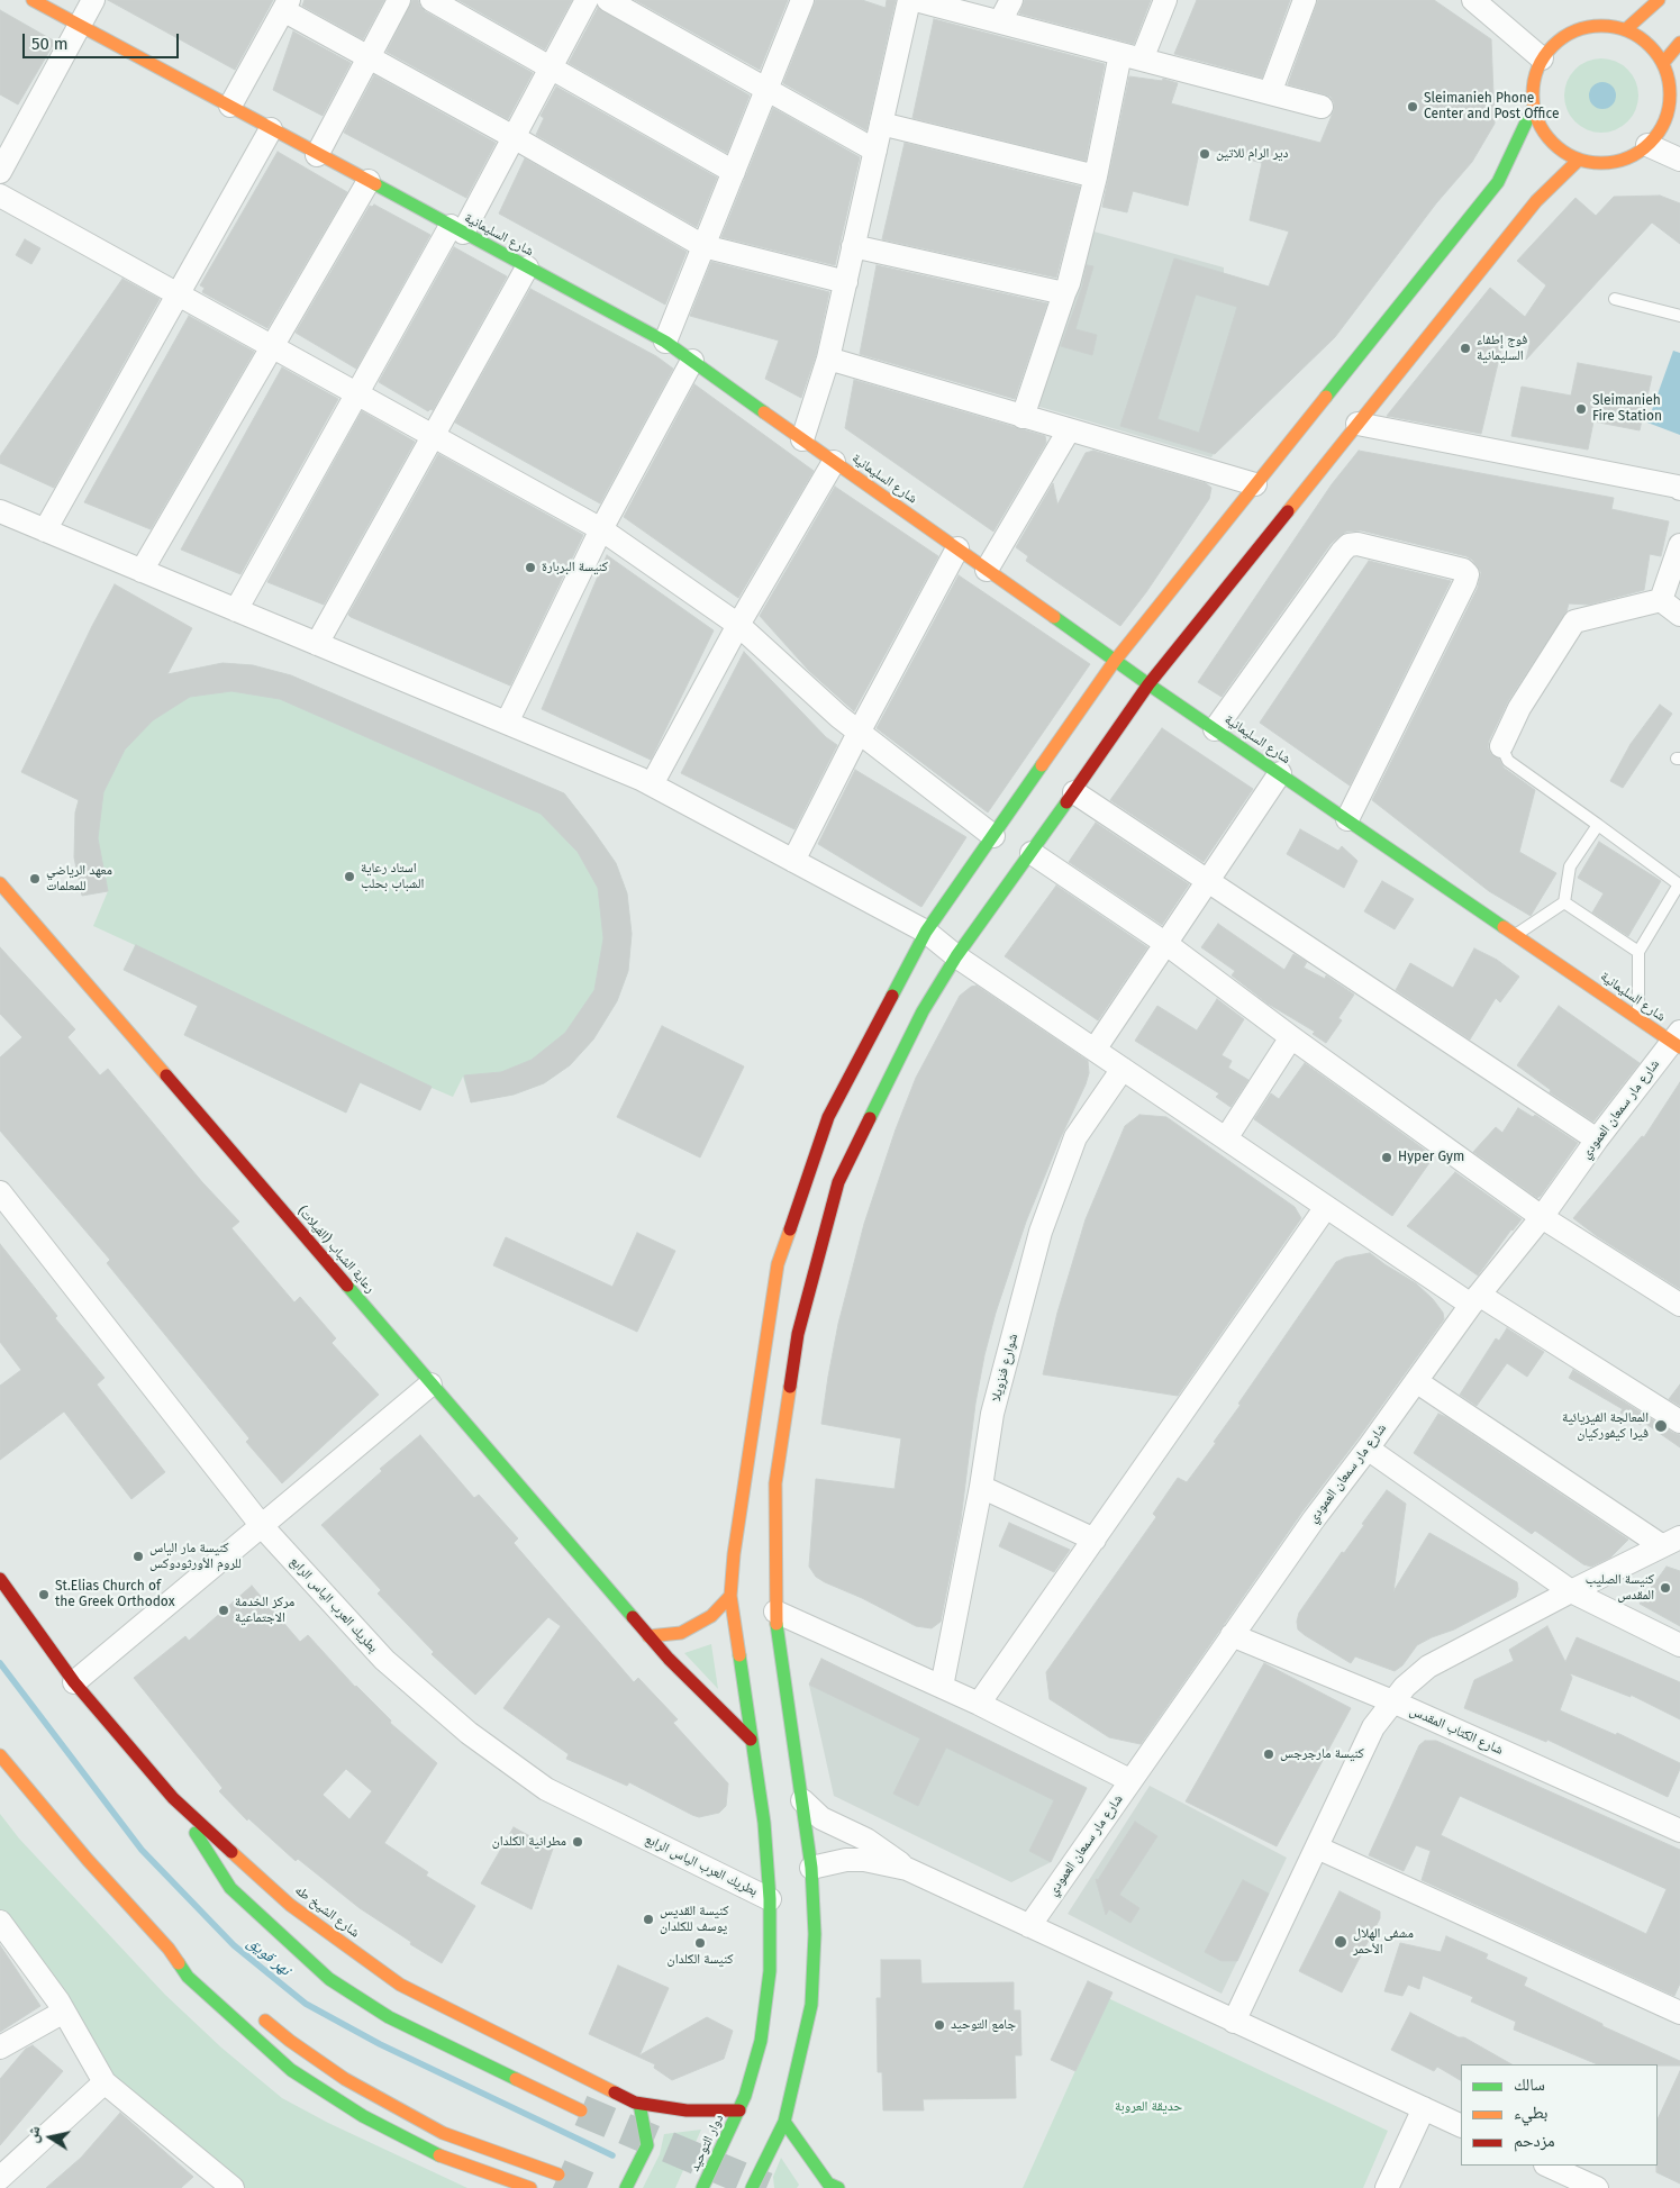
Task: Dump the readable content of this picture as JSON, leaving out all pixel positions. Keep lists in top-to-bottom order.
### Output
{
  "streets": {
    "main road": [
      "شارع السليمانية",
      "رعاية الشباب (الفيلات)",
      "شارع الشيخ طه",
      "دوار التوحيد"
    ],
    "street": [
      "شارع مار سمعان العمودي",
      "شوارع فنزويلا",
      "بطريك العرب الياس الرابع",
      "شارع الكتاب المقدس"
    ]
  },
  "crossings": [
    ["شارع السليمانية", "شارع مار سمعان العمودي"],
    ["شارع السليمانية", "دوار التوحيد"],
    ["شارع مار سمعان العمودي", "شارع الكتاب المقدس"],
    ["رعاية الشباب (الفيلات)", "دوار التوحيد"],
    ["بطريك العرب الياس الرابع", "دوار التوحيد"],
    ["شارع الشيخ طه", "دوار التوحيد"]
  ],
  "water": ["نهر قويق"],
  "parks": ["حديقة العروبة"],
  "places": [
    "Sleimanieh Phone Center and Post Office",
    "دير الرام للاتين",
    "فوج إطفاء السليمانية",
    "Sleimanieh Fire Station",
    "كنيسة البربارة",
    "استاد رعاية الشباب بحلب",
    "معهد الرياضي للمعلمات",
    "Hyper Gym",
    "المعالجة الفيزيائية فيرا كيفوركيان",
    "كنيسة مار الياس للروم الأورثودوكس",
    "كنيسة الصليب المقدس",
    "St.Elias Church of the Greek Orthodox",
    "مركز الخدمة الاجتماعية",
    "كنيسة مارجرجس",
    "مطرانية الكلدان",
    "كنيسة القديس يوسف للكلدان",
    "مشفى الهلال الأحمر",
    "كنيسة الكلدان",
    "جامع التوحيد"
  ],
  "legend": ["سالك", "بطيء", "مزدحم"],
  "scale_bar": "50 m",
  "north": "left"
}
